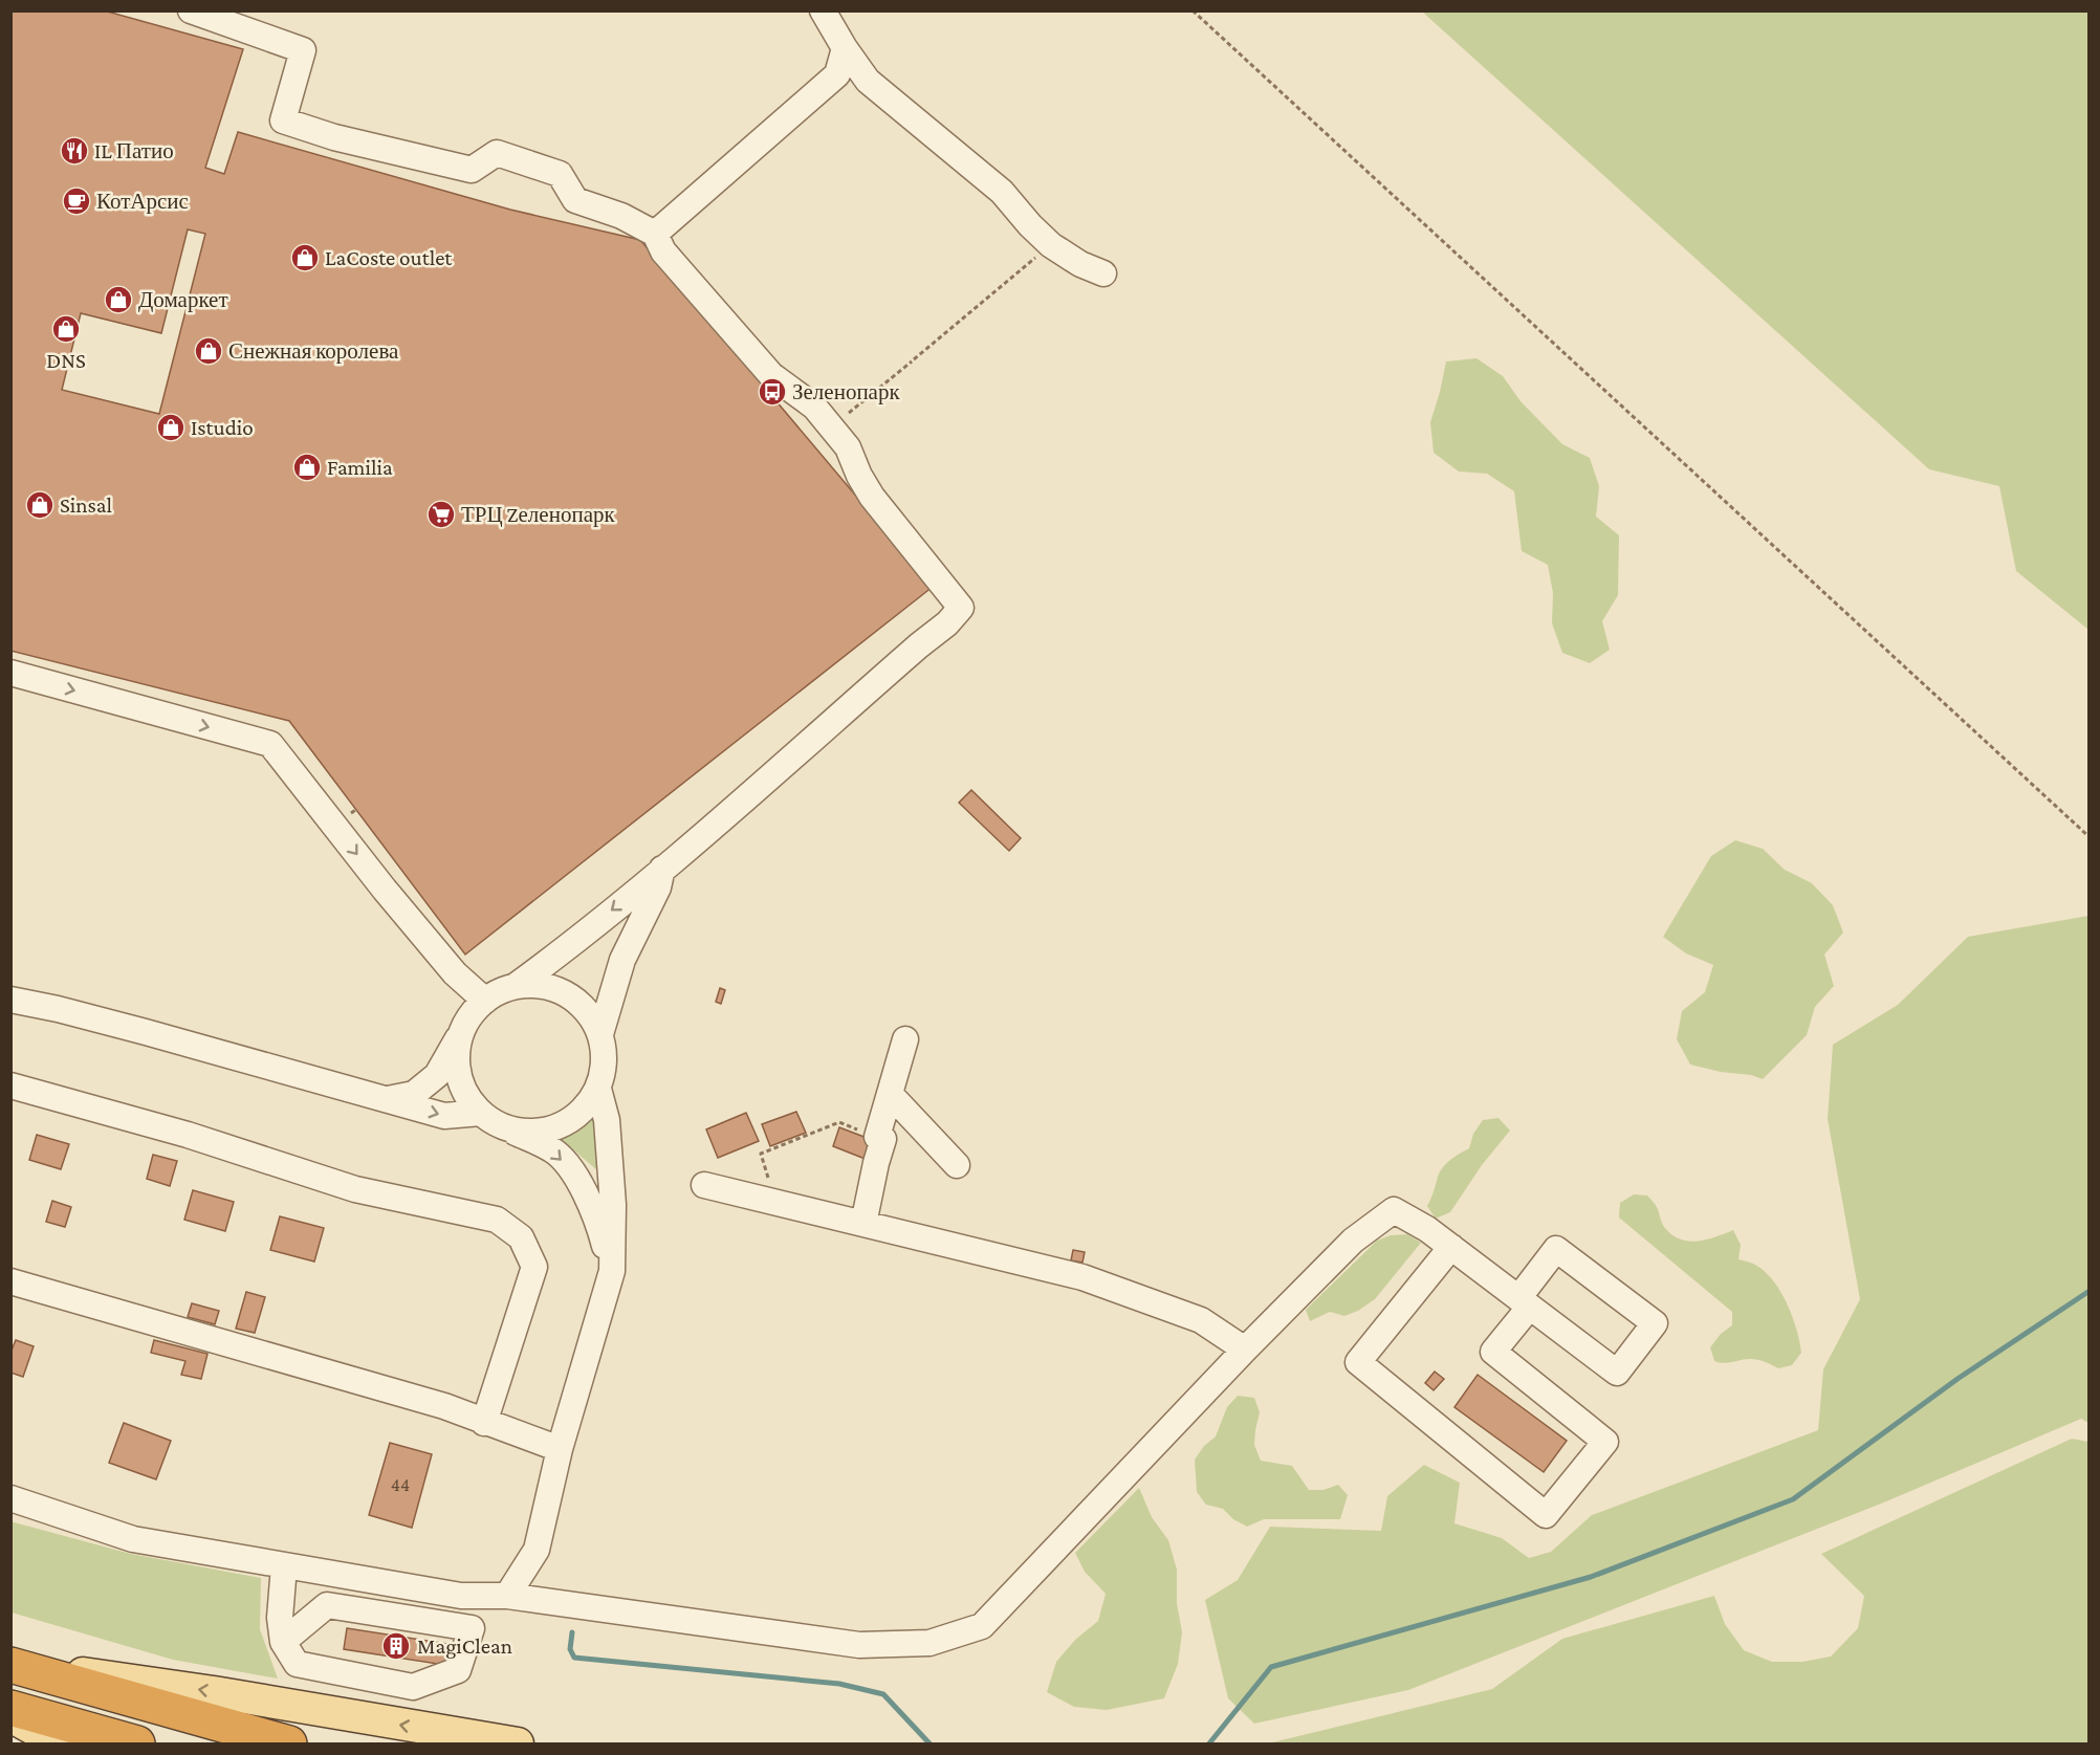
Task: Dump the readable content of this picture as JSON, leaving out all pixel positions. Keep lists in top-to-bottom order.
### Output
{
  "places": {
    "restaurant": ["IL Патио"],
    "cafe": ["КотАрсис"],
    "shop": [
      "LaCoste outlet",
      "Домаркет",
      "DNS",
      "Снежная королева",
      "Istudio",
      "Familia",
      "Sinsal"
    ],
    "bus stop": ["Зеленопарк"],
    "supermarket": ["ТРЦ Zеленопарк"],
    "building": ["MagiClean"]
  },
  "house_numbers": ["44"]
}
